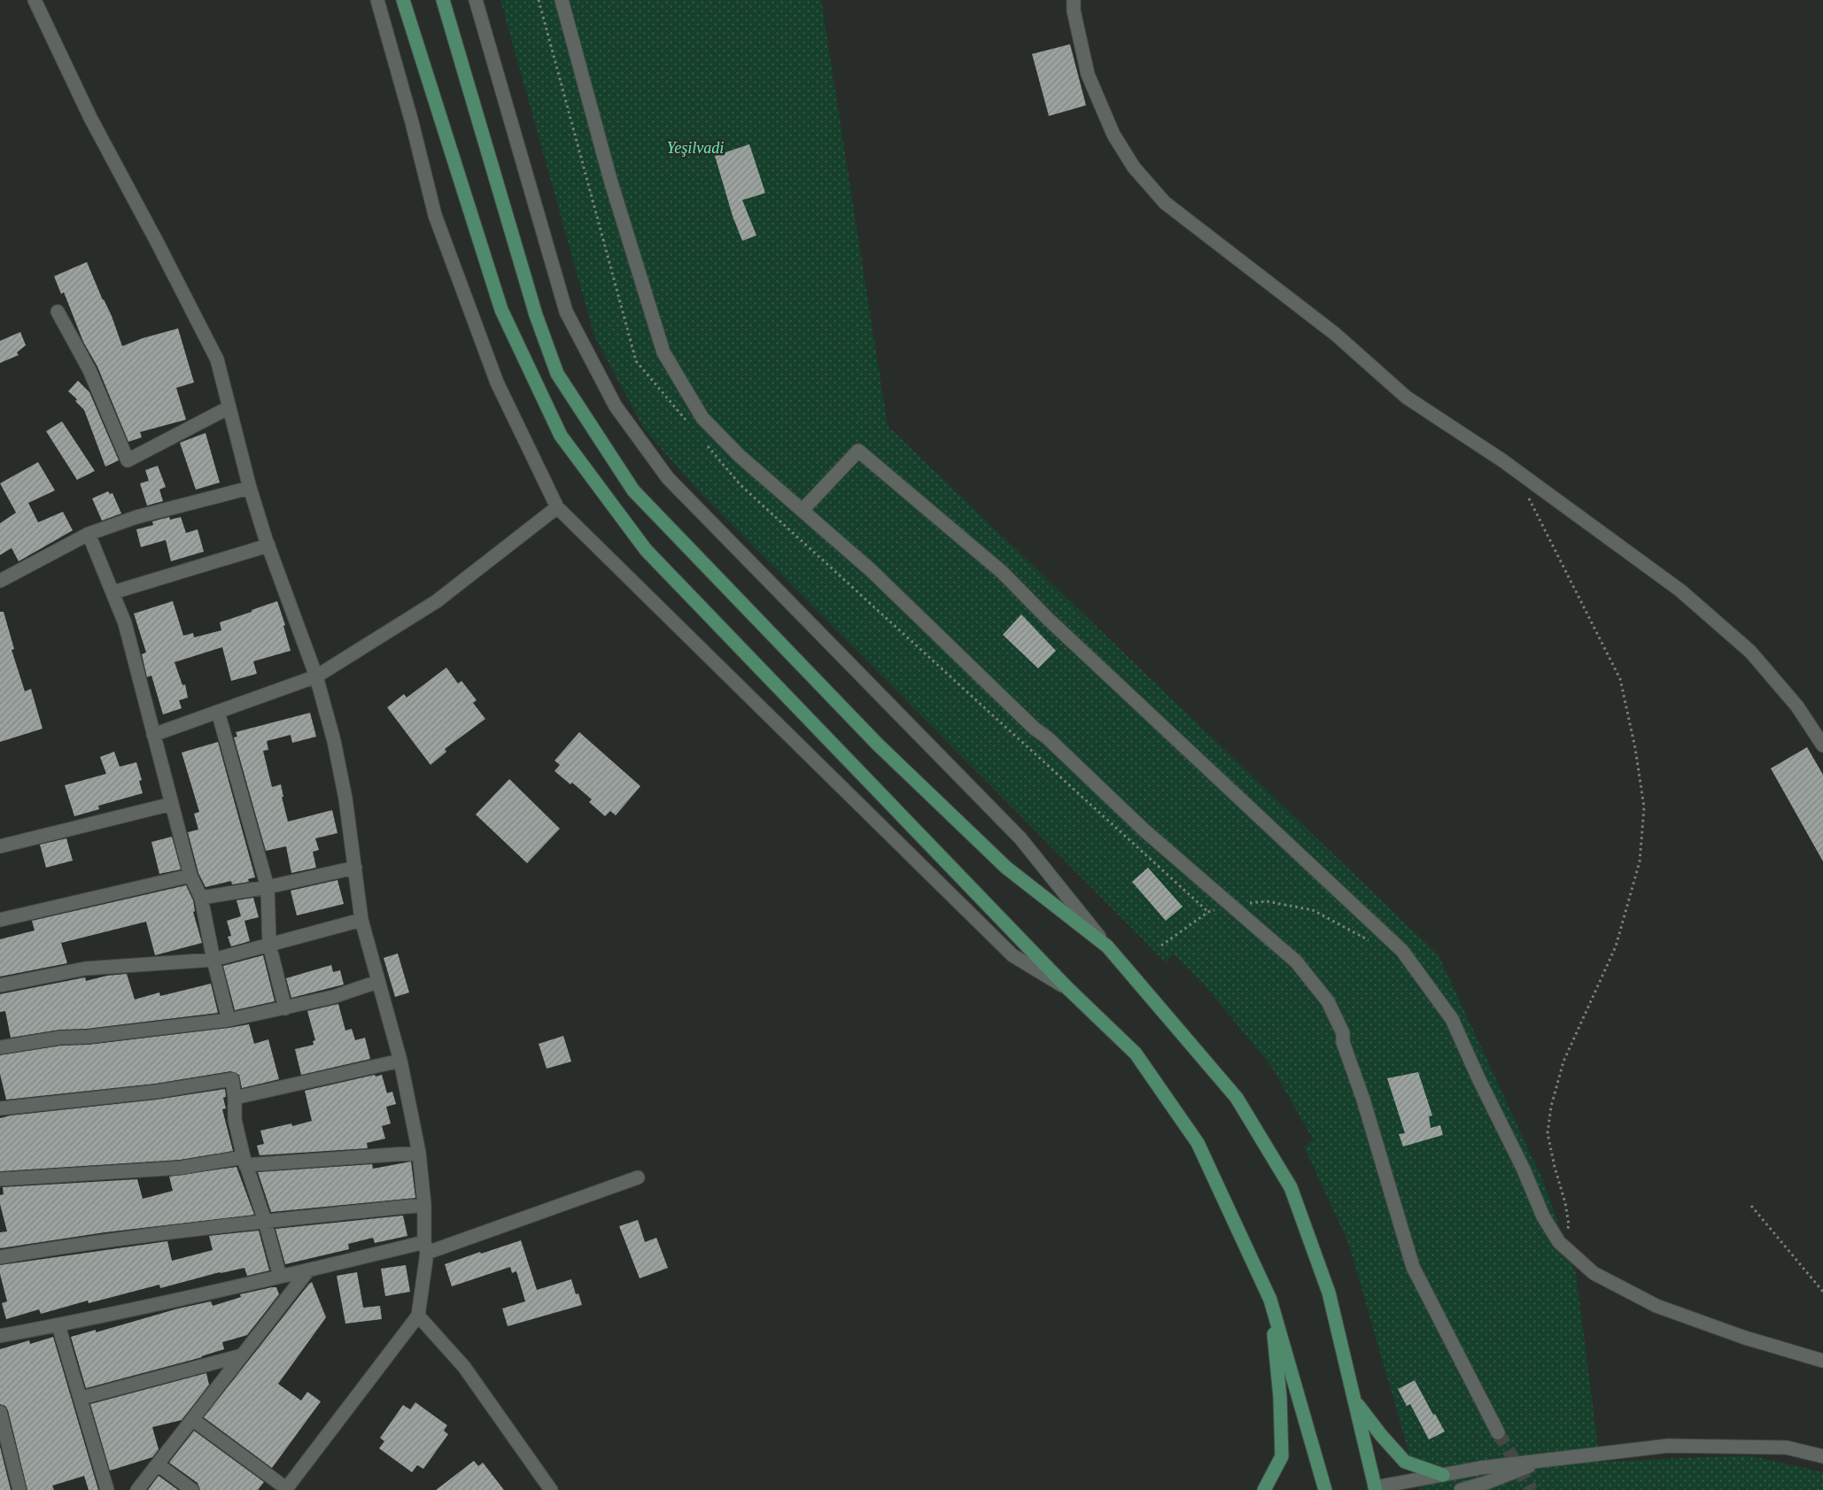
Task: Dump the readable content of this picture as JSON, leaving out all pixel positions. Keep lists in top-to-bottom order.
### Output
{
  "parks": ["Yeşilvadi"]
}
